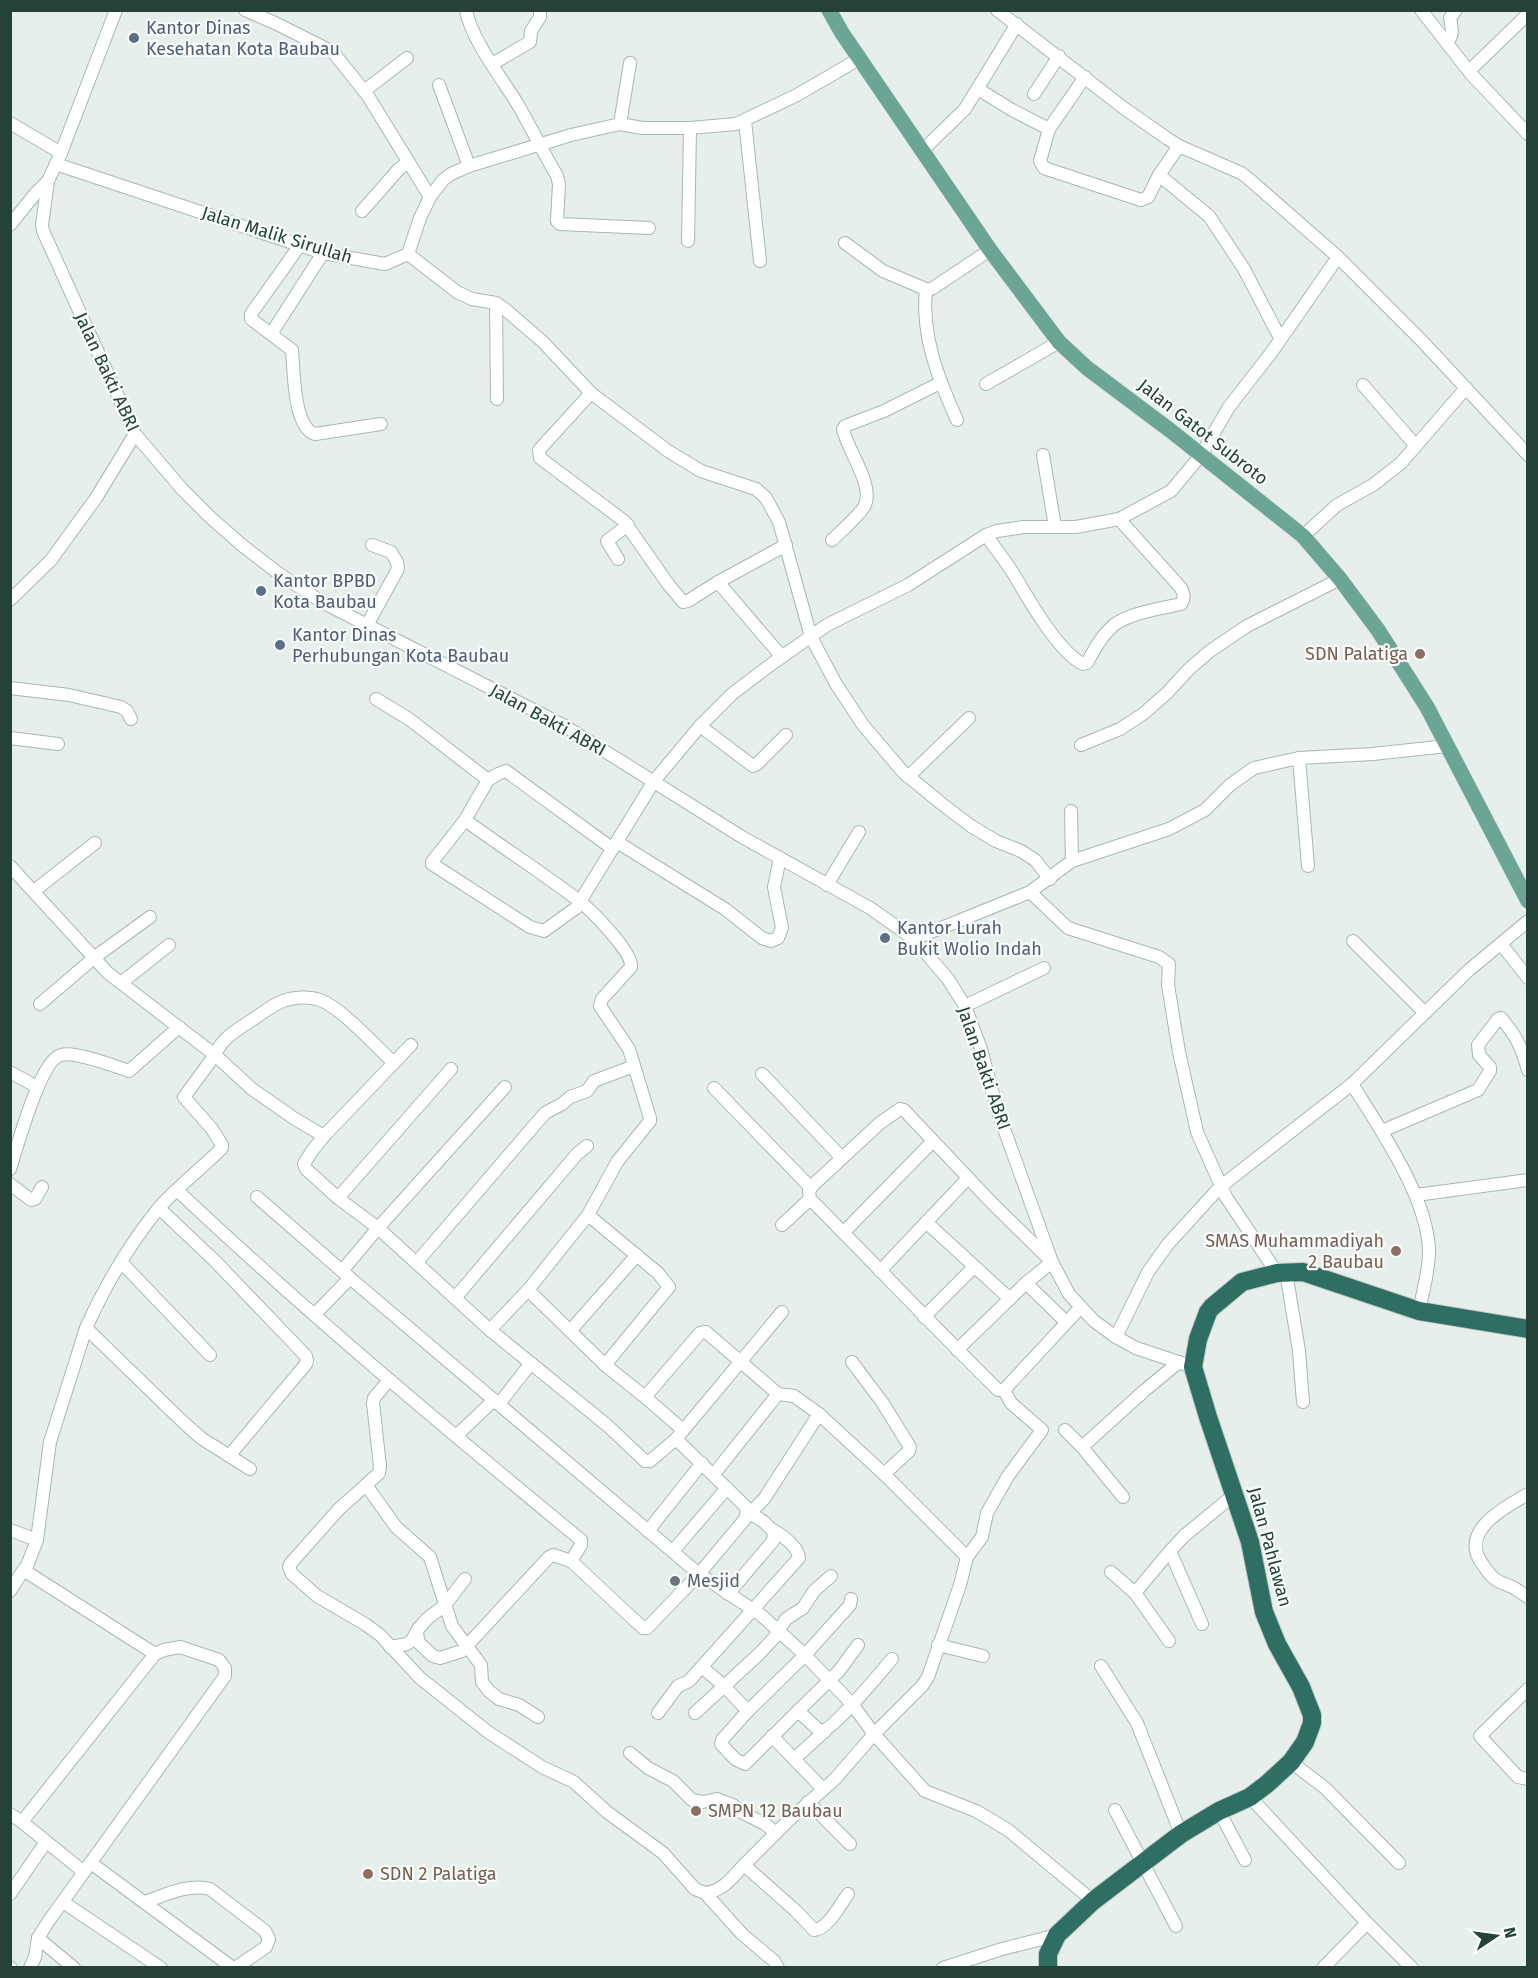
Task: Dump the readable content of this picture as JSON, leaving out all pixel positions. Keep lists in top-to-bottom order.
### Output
{
  "streets": {
    "highway": ["Jalan Pahlawan"],
    "main road": ["Jalan Gatot Subroto"],
    "street": ["Jalan Malik Sirullah", "Jalan Bakti ABRI"]
  },
  "crossings": [
    ["Jalan Malik Sirullah", "Jalan Bakti ABRI"],
    ["Jalan Bakti ABRI", "Jalan Pahlawan"]
  ],
  "places": [
    "Kantor Dinas Kesehatan Kota Baubau",
    "Kantor BPBD Kota Baubau",
    "Kantor Dinas Perhubungan Kota Baubau",
    "SDN Palatiga",
    "Kantor Lurah Bukit Wolio Indah",
    "SMAS Muhammadiyah 2 Baubau",
    "Mesjid",
    "SMPN 12 Baubau",
    "SDN 2 Palatiga"
  ],
  "north": "right"
}
